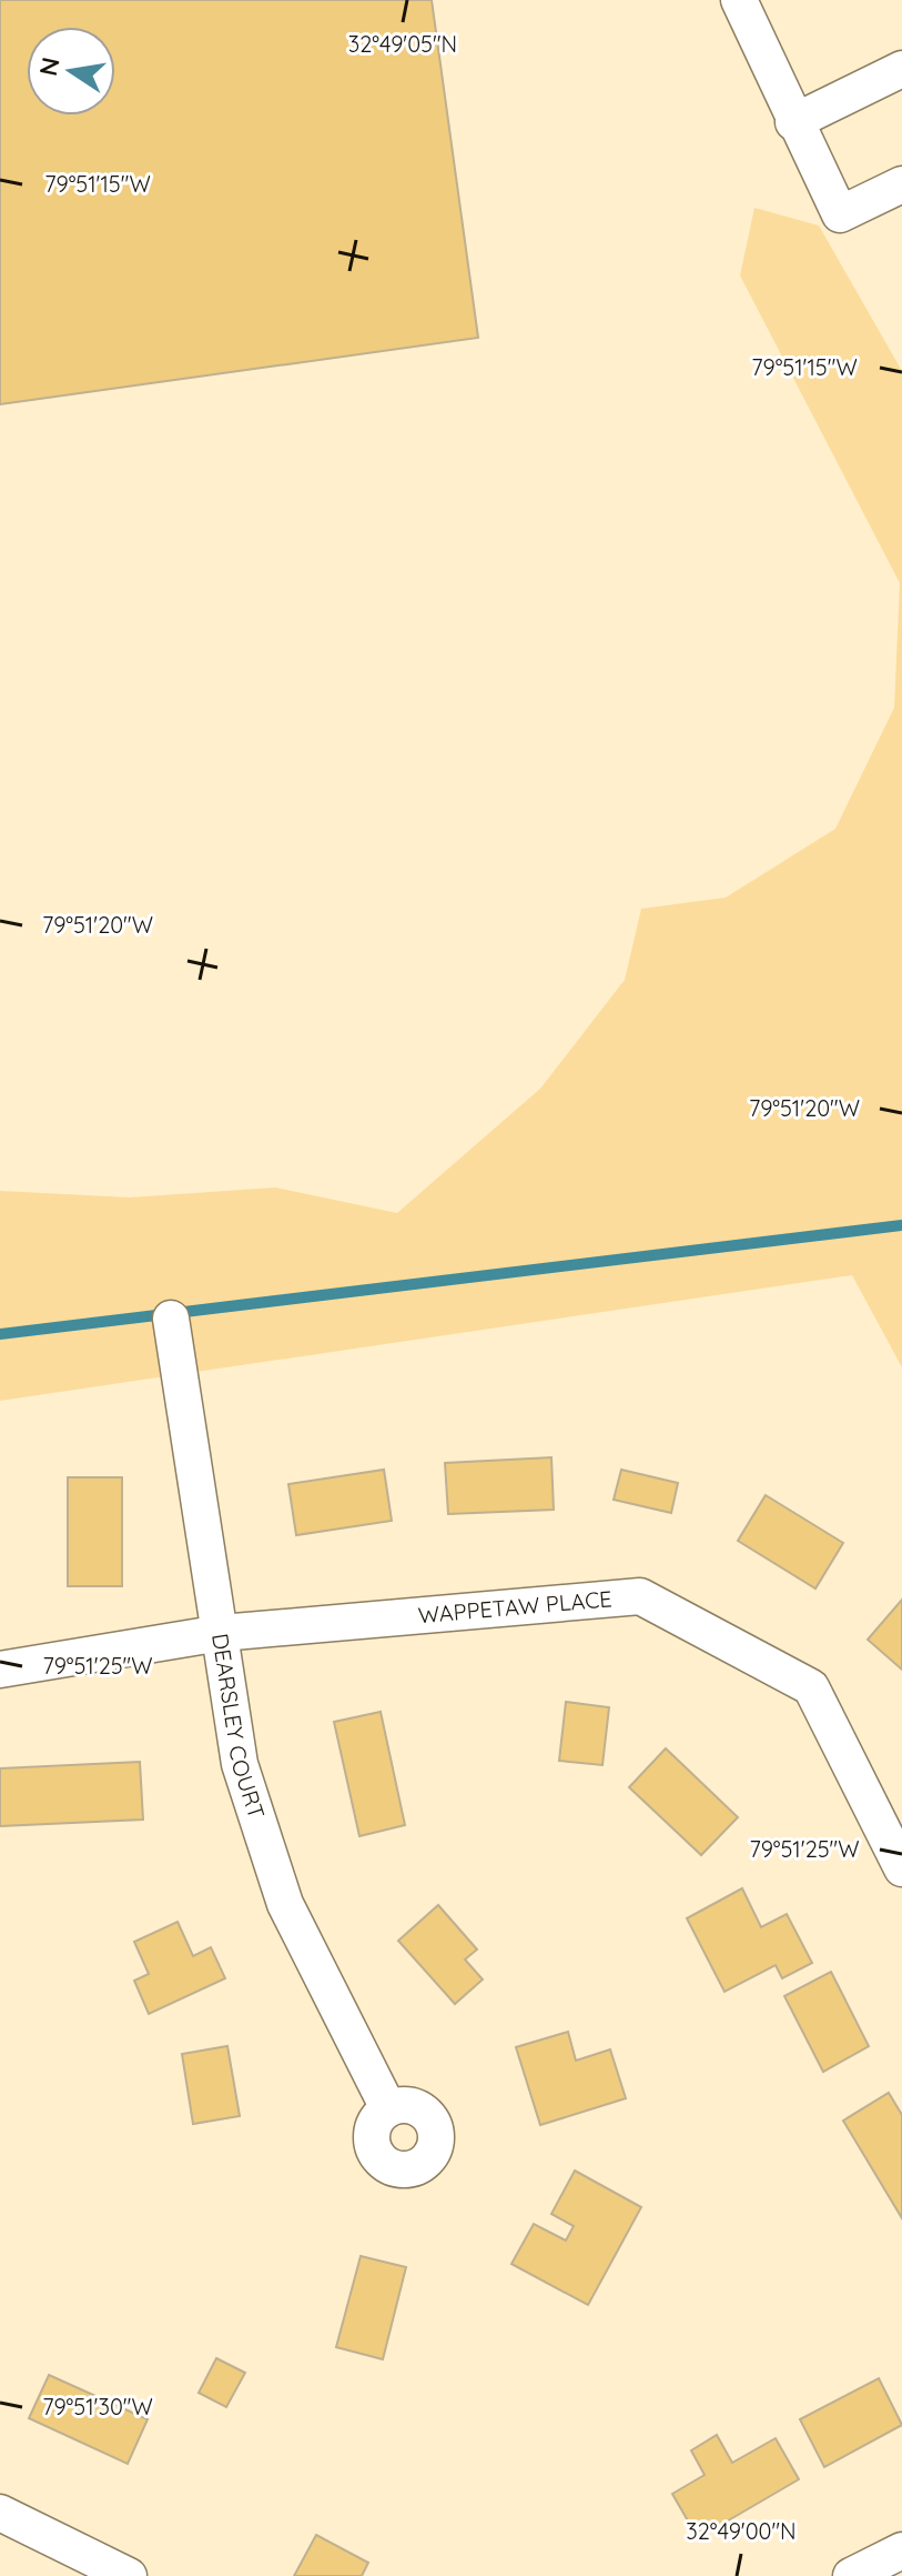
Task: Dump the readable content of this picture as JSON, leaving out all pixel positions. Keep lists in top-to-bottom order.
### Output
{
  "streets": {
    "street": ["WAPPETAW PLACE", "DEARSLEY COURT"]
  },
  "crossings": [
    ["WAPPETAW PLACE", "DEARSLEY COURT"]
  ],
  "north": "left",
  "coordinates": [
    "32°49'05\"N",
    "79°51'15\"W",
    "79°51'20\"W",
    "79°51'25\"W",
    "79°51'30\"W",
    "32°49'00\"N"
  ]
}
